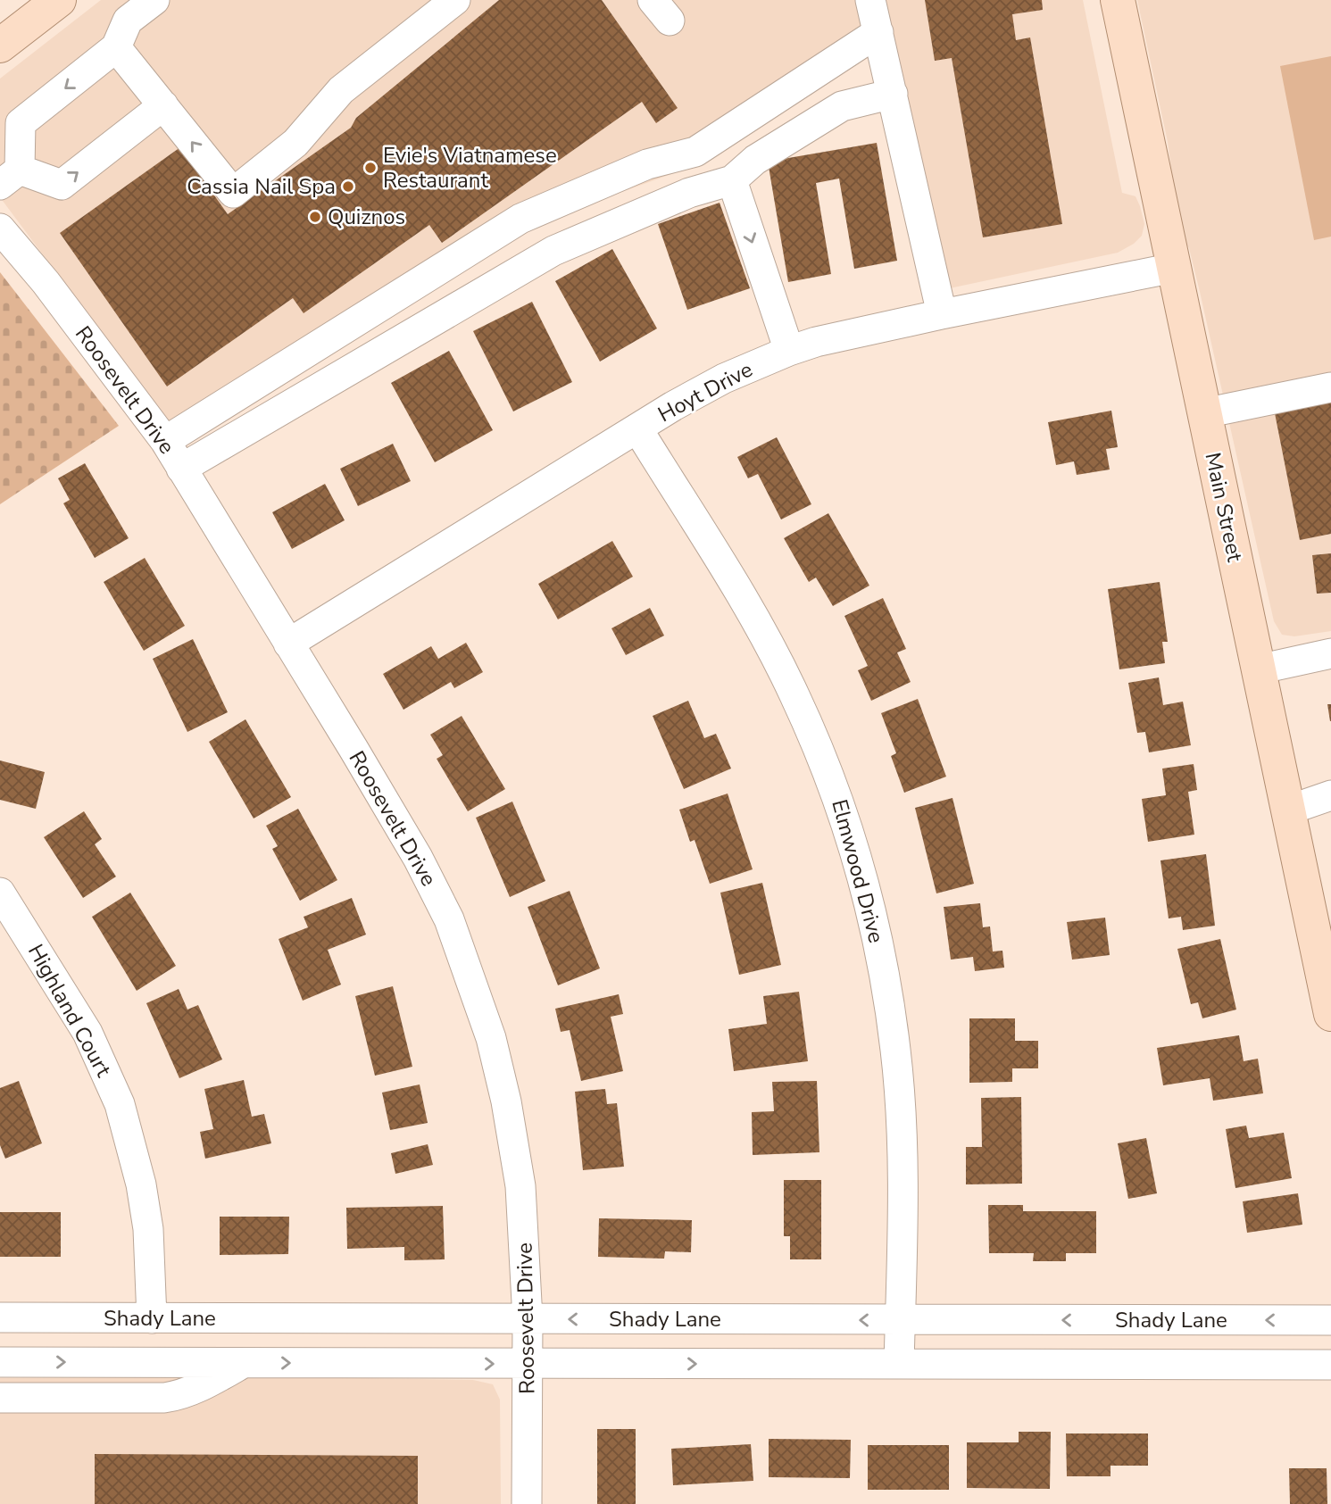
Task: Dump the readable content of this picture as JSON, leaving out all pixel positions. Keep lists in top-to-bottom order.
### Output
{
  "streets": {
    "main road": ["Main Street"],
    "street": [
      "Roosevelt Drive",
      "Hoyt Drive",
      "Elmwood Drive",
      "Highland Court",
      "Shady Lane"
    ]
  },
  "crossings": [
    ["Roosevelt Drive", "Hoyt Drive"],
    ["Roosevelt Drive", "Shady Lane"],
    ["Hoyt Drive", "Main Street"],
    ["Hoyt Drive", "Elmwood Drive"],
    ["Elmwood Drive", "Shady Lane"],
    ["Highland Court", "Shady Lane"]
  ],
  "places": ["Evie's Viatnamese Restaurant", "Cassia Nail Spa", "Quiznos"]
}
